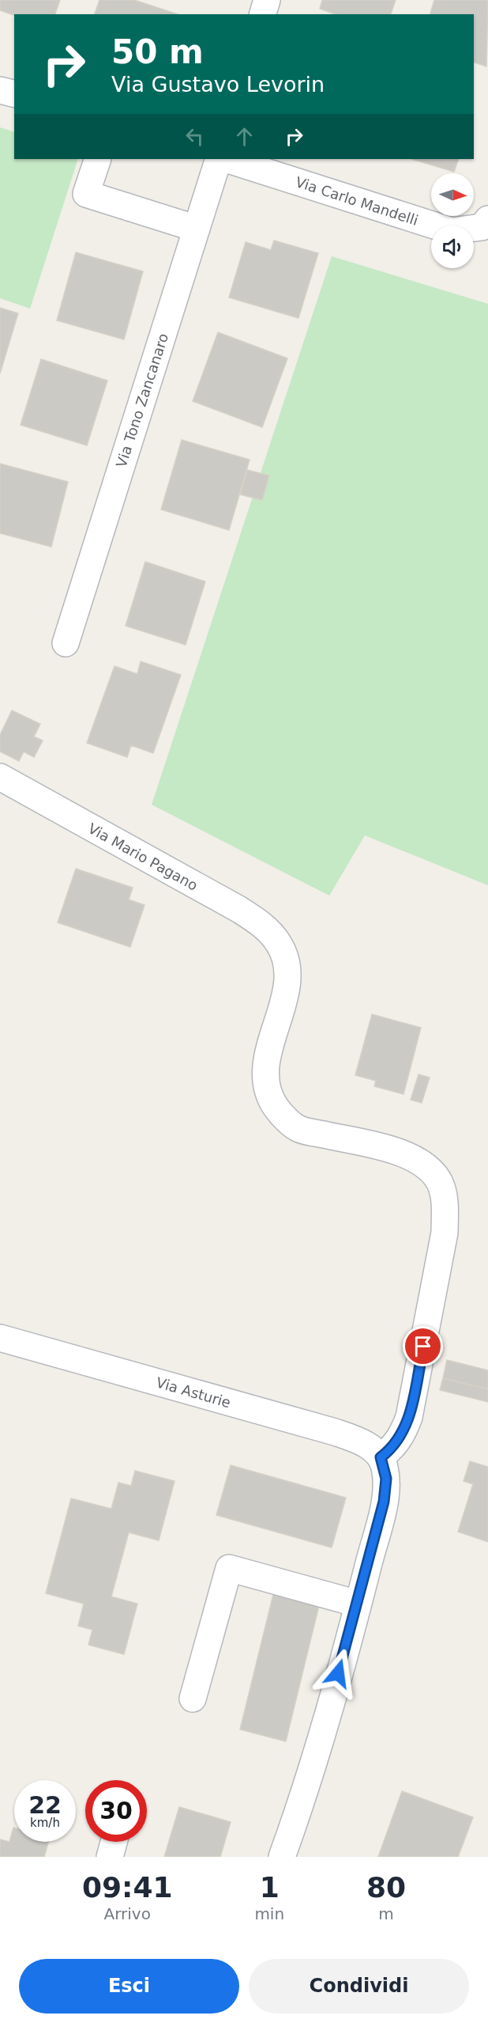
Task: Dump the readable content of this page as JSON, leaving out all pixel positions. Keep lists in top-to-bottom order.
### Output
{
  "streets": {
    "street": [
      "Via Carlo Mandelli",
      "Via Tono Zancanaro",
      "Via Mario Pagano",
      "Via Asturie"
    ]
  },
  "crossings": [
    ["Via Mario Pagano", "Via Asturie"]
  ],
  "north": "right",
  "page": {
    "turn": ["50 m", "Via Gustavo Levorin"],
    "speed": "22 km/h",
    "limit": "30",
    "eta": [
      "09:41",
      "Arrivo",
      "1",
      "min",
      "80",
      "m"
    ],
    "buttons": ["Esci", "Condividi"]
  }
}
